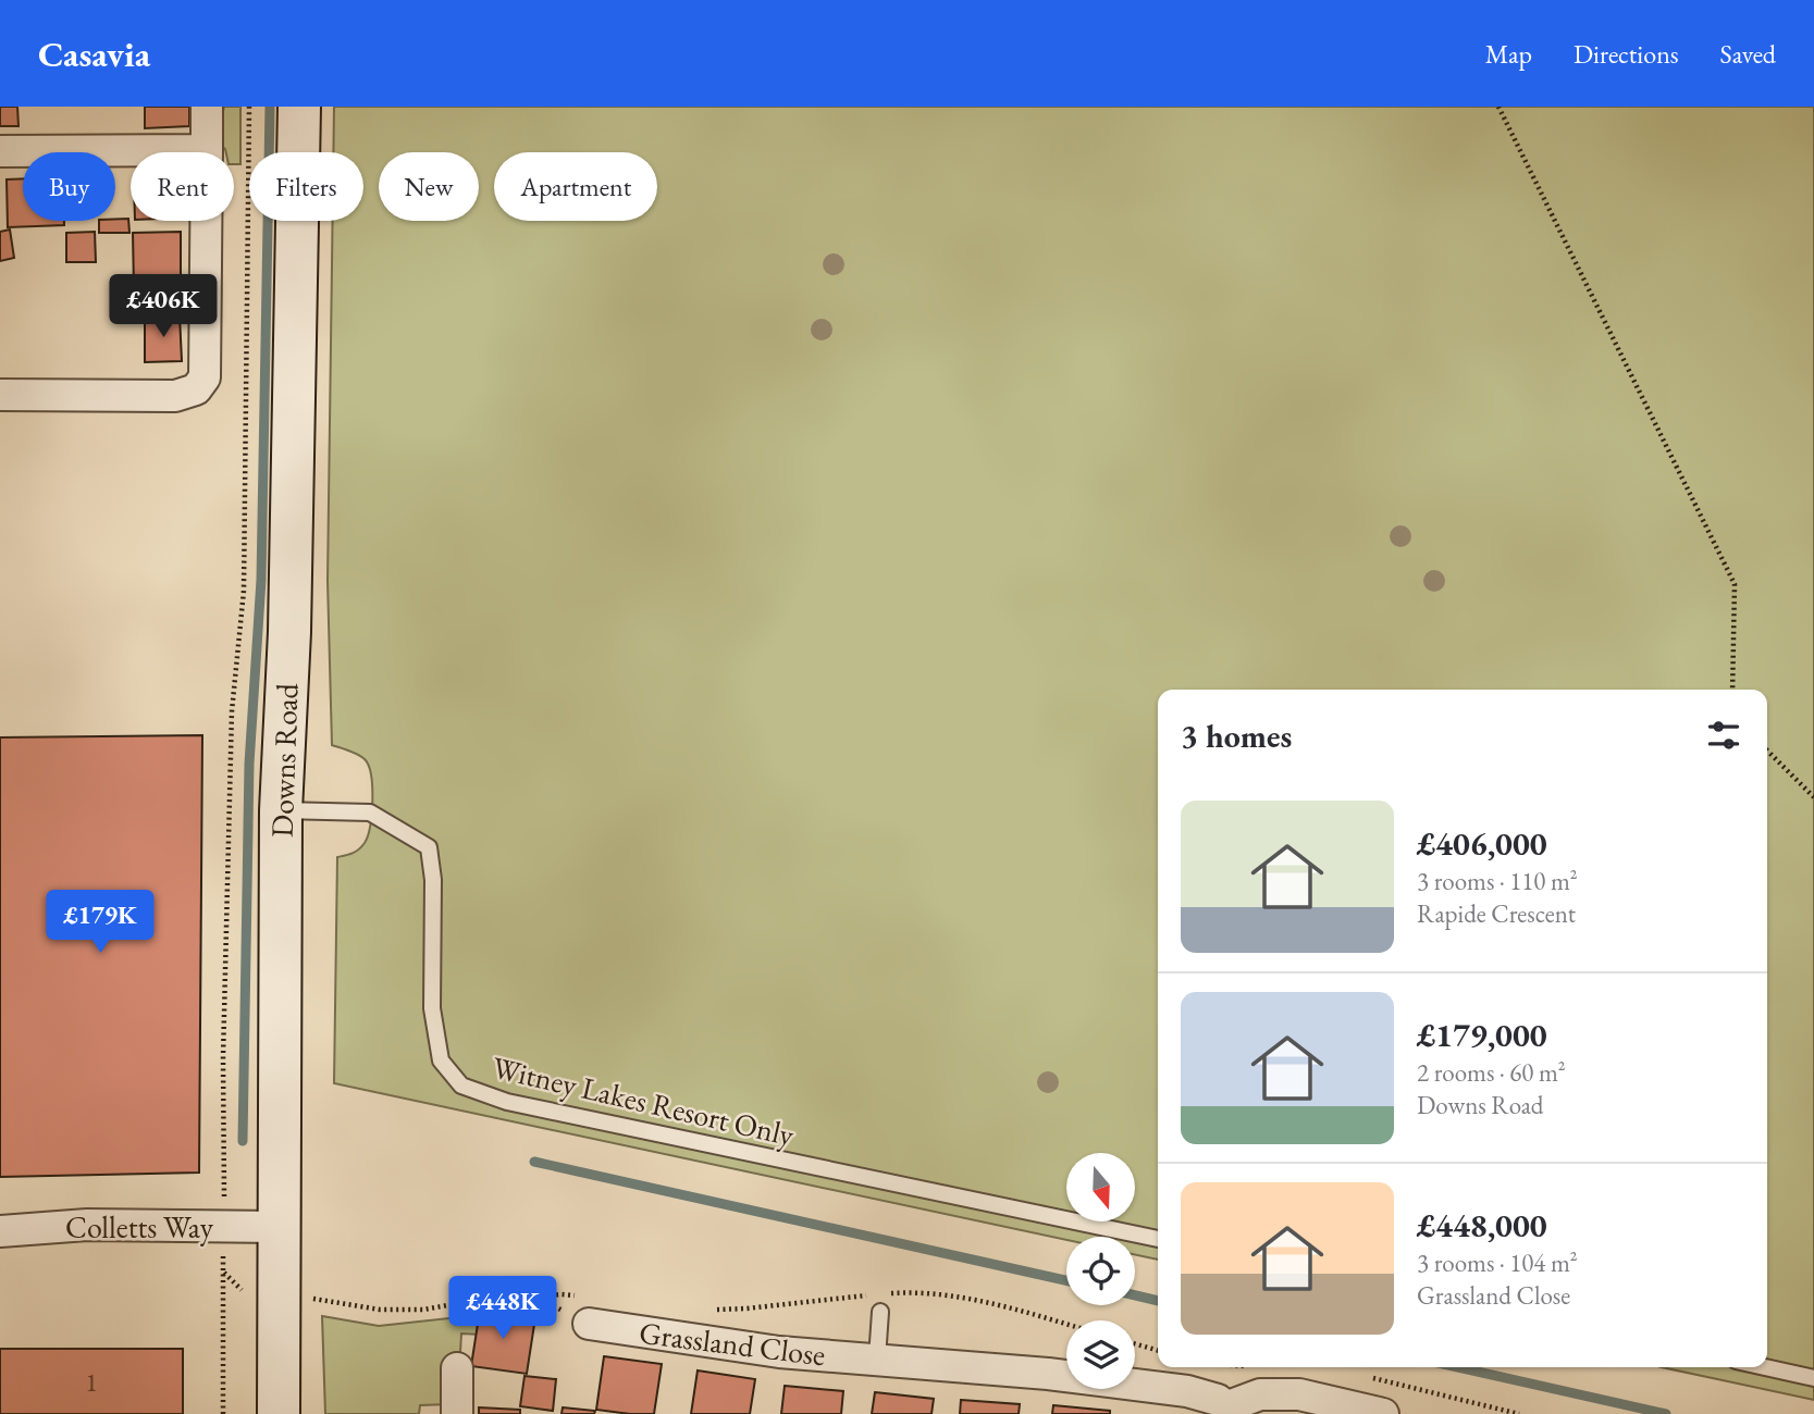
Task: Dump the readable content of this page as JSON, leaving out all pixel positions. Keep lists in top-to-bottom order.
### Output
{
  "streets": {
    "street": ["Downs Road", "Colletts Way", "Grassland Close"],
    "lane": ["Witney Lakes Resort Only"]
  },
  "crossings": [
    ["Downs Road", "Witney Lakes Resort Only"],
    ["Downs Road", "Colletts Way"]
  ],
  "house_numbers": ["1"],
  "north": "bottom",
  "page": {
    "header": "Casavia",
    "nav": ["Map", "Directions", "Saved"],
    "chip": [
      "Buy",
      "Rent",
      "Filters",
      "New",
      "Apartment"
    ],
    "price": ["£406K", "£179K", "£448K"],
    "heading": "3 homes",
    "list": [
      {
        "name": "£406,000",
        "note": "3 rooms · 110 m² · Rapide Crescent"
      },
      {
        "name": "£179,000",
        "note": "2 rooms · 60 m² · Downs Road"
      },
      {
        "name": "£448,000",
        "note": "3 rooms · 104 m² · Grassland Close"
      }
    ]
  }
}
